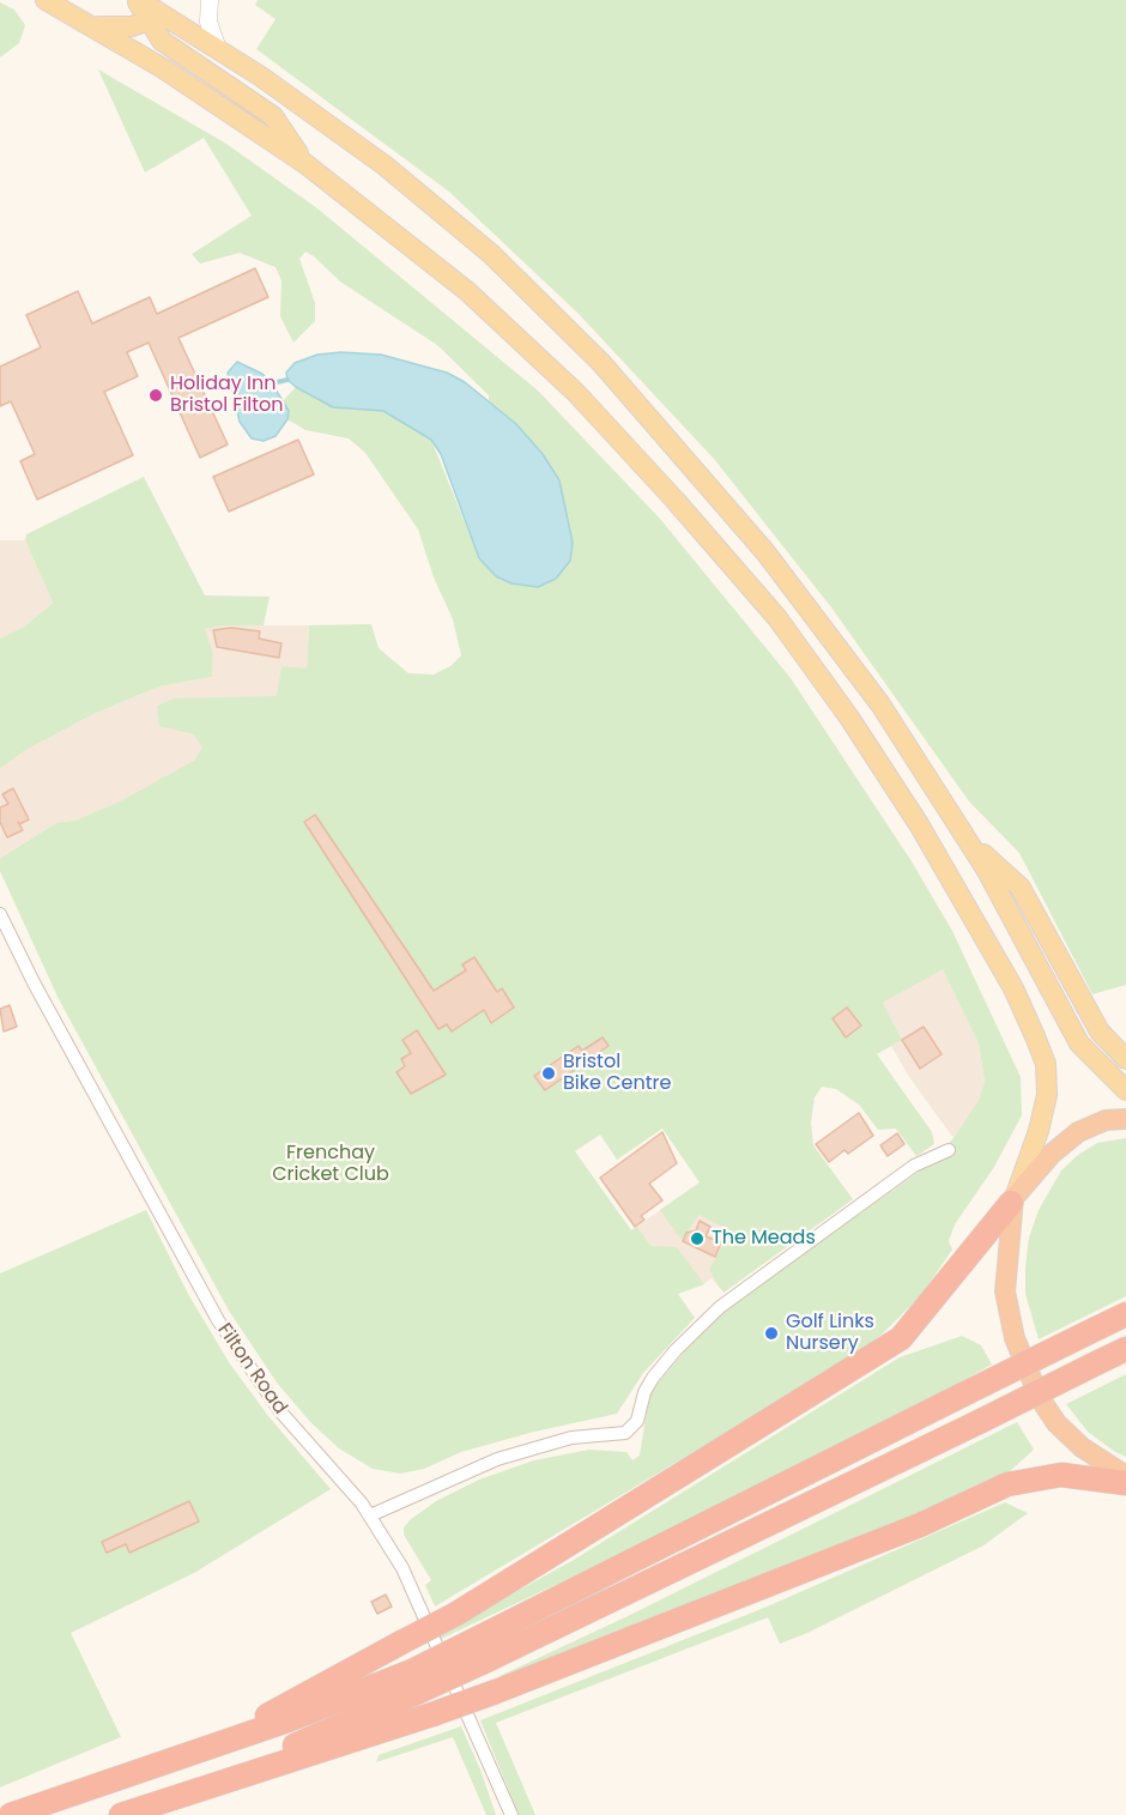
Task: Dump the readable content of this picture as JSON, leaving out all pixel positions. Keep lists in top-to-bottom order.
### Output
{
  "streets": {
    "street": ["Filton Road"]
  },
  "parks": ["Frenchay Cricket Club"],
  "places": [
    "Holiday Inn Bristol Filton",
    "Bristol Bike Centre",
    "The Meads",
    "Golf Links Nursery"
  ]
}
